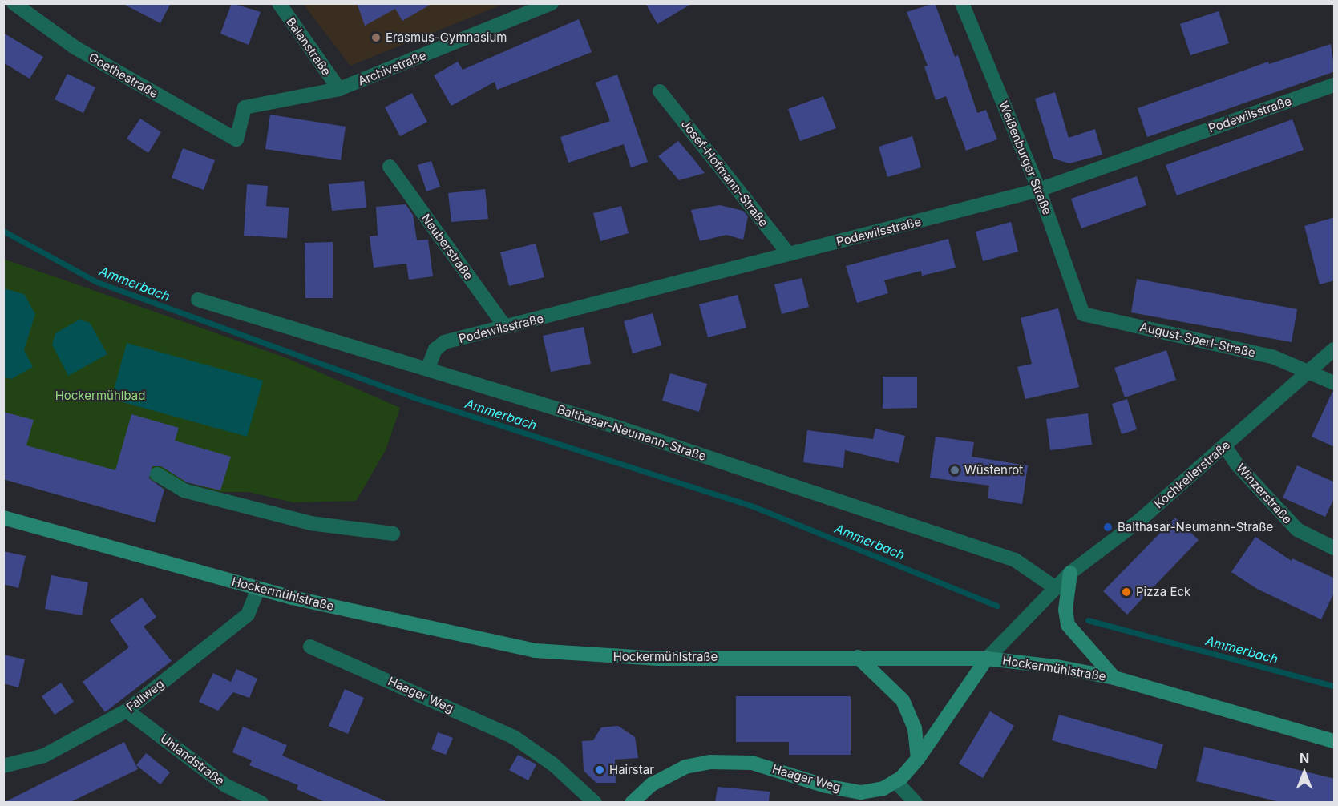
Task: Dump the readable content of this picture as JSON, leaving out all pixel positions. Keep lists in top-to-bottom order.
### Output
{
  "streets": {
    "main road": ["Hockermühlstraße", "Haager Weg"],
    "street": [
      "Balanstraße",
      "Archivstraße",
      "Goethestraße",
      "Podewilsstraße",
      "Weißenburger Straße",
      "Josef-Hofmann-Straße",
      "Neuberstraße",
      "August-Sperl-Straße",
      "Balthasar-Neumann-Straße",
      "Kochkellerstraße",
      "Winzerstraße",
      "Fallweg",
      "Uhlandstraße"
    ]
  },
  "crossings": [
    ["Balanstraße", "Archivstraße"],
    ["Archivstraße", "Goethestraße"],
    ["Podewilsstraße", "Weißenburger Straße"],
    ["Podewilsstraße", "Josef-Hofmann-Straße"],
    ["Podewilsstraße", "Neuberstraße"],
    ["Podewilsstraße", "Balthasar-Neumann-Straße"],
    ["Weißenburger Straße", "August-Sperl-Straße"],
    ["August-Sperl-Straße", "Kochkellerstraße"],
    ["Balthasar-Neumann-Straße", "Kochkellerstraße"],
    ["Kochkellerstraße", "Winzerstraße"],
    ["Kochkellerstraße", "Hockermühlstraße"],
    ["Kochkellerstraße", "Haager Weg"],
    ["Hockermühlstraße", "Haager Weg"],
    ["Hockermühlstraße", "Fallweg"],
    ["Fallweg", "Uhlandstraße"]
  ],
  "water": ["Ammerbach"],
  "parks": ["Hockermühlbad"],
  "places": [
    "Erasmus-Gymnasium",
    "Wüstenrot",
    "Balthasar-Neumann-Straße",
    "Pizza Eck",
    "Hairstar"
  ],
  "north": "top"
}
